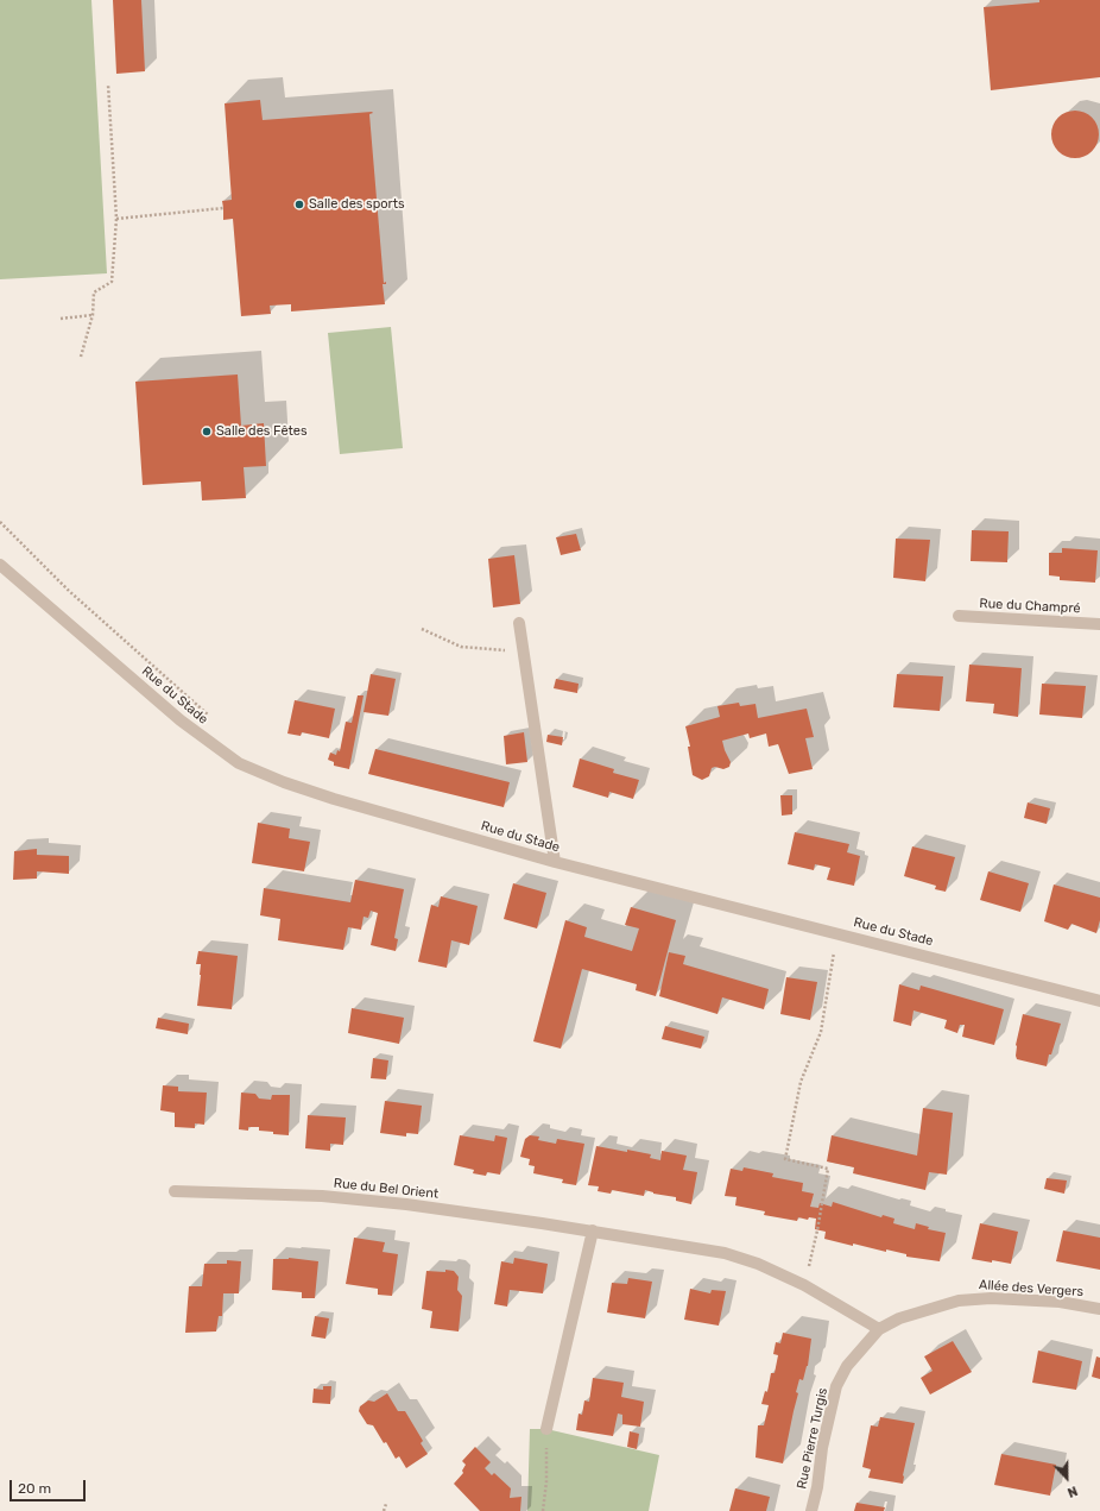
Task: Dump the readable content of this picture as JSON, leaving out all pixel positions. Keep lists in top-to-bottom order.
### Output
{
  "streets": {
    "street": [
      "Rue du Champré",
      "Rue du Stade",
      "Rue du Bel Orient",
      "Allée des Vergers",
      "Rue Pierre Turgis"
    ]
  },
  "crossings": [
    ["Rue du Bel Orient", "Allée des Vergers"],
    ["Rue du Bel Orient", "Rue Pierre Turgis"],
    ["Allée des Vergers", "Rue Pierre Turgis"]
  ],
  "places": ["Salle des sports", "Salle des Fêtes"],
  "scale_bar": "20 m",
  "north": "bottom"
}
